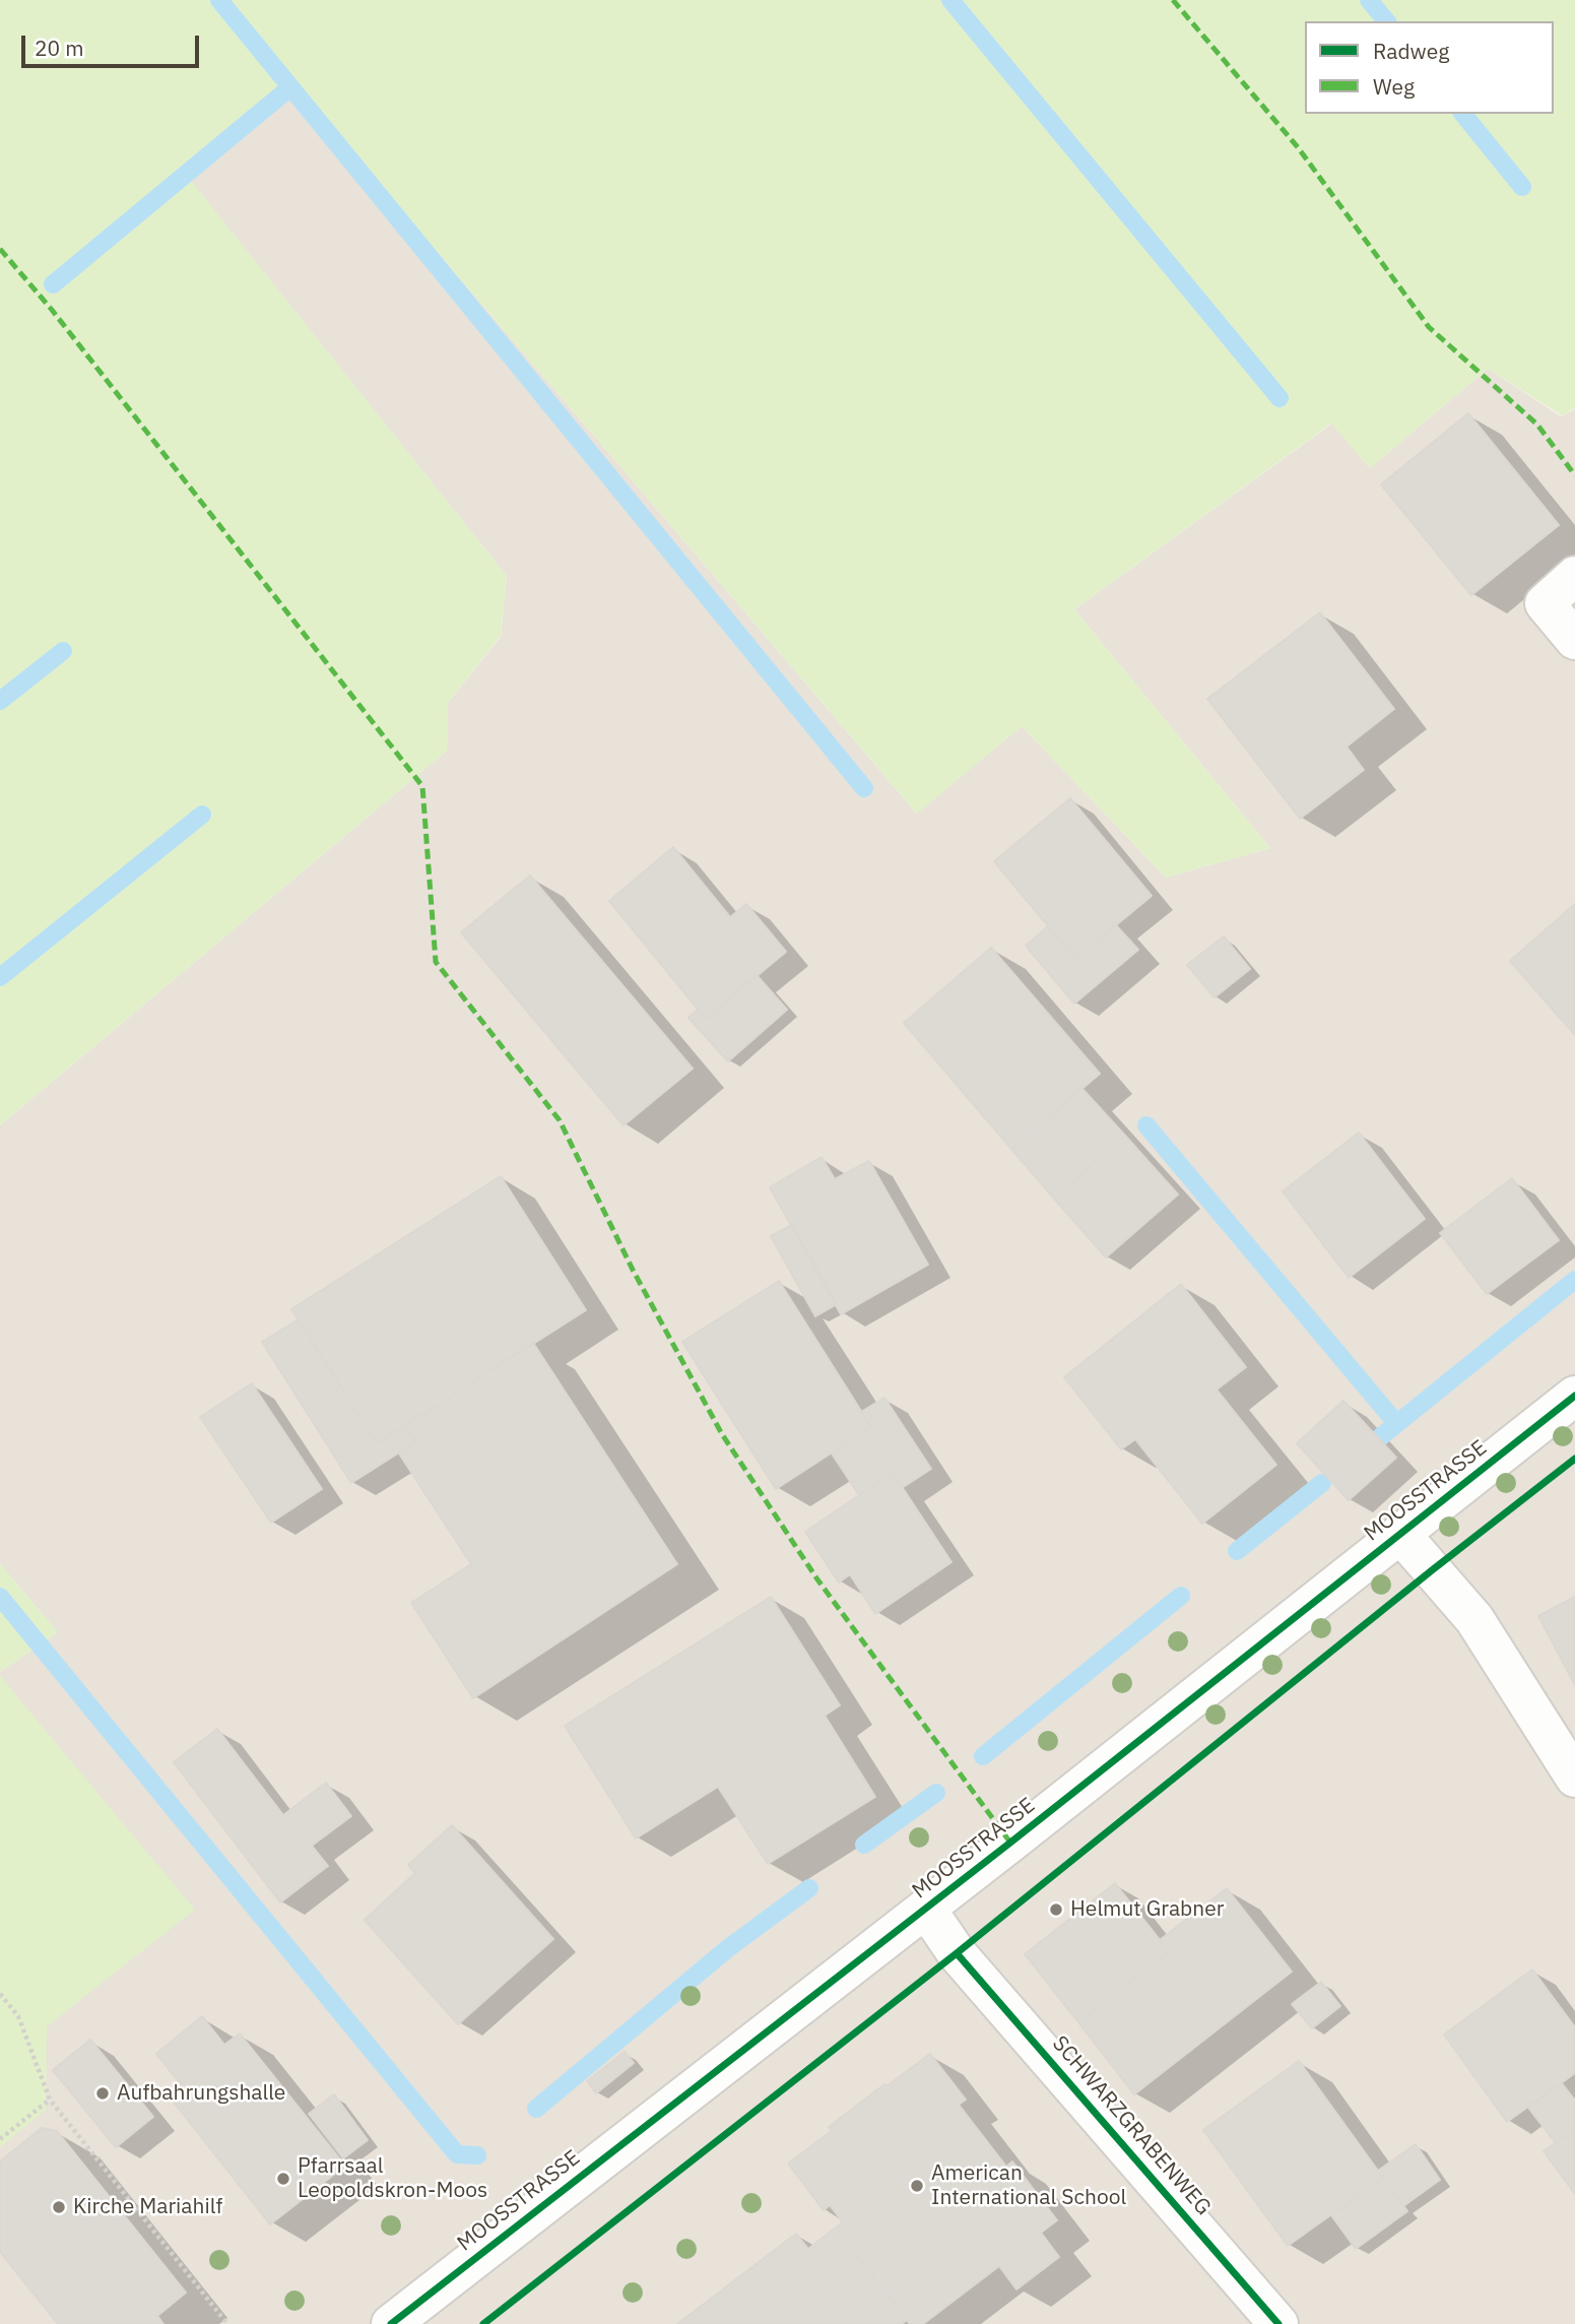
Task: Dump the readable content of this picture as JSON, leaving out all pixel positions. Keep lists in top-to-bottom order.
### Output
{
  "streets": {
    "street": ["MOOSSTRASSE", "SCHWARZGRABENWEG"]
  },
  "crossings": [
    ["MOOSSTRASSE", "SCHWARZGRABENWEG"]
  ],
  "places": [
    "Helmut Grabner",
    "Aufbahrungshalle",
    "Pfarrsaal Leopoldskron-Moos",
    "American International School",
    "Kirche Mariahilf"
  ],
  "legend": ["Radweg", "Weg"],
  "scale_bar": "20 m"
}
